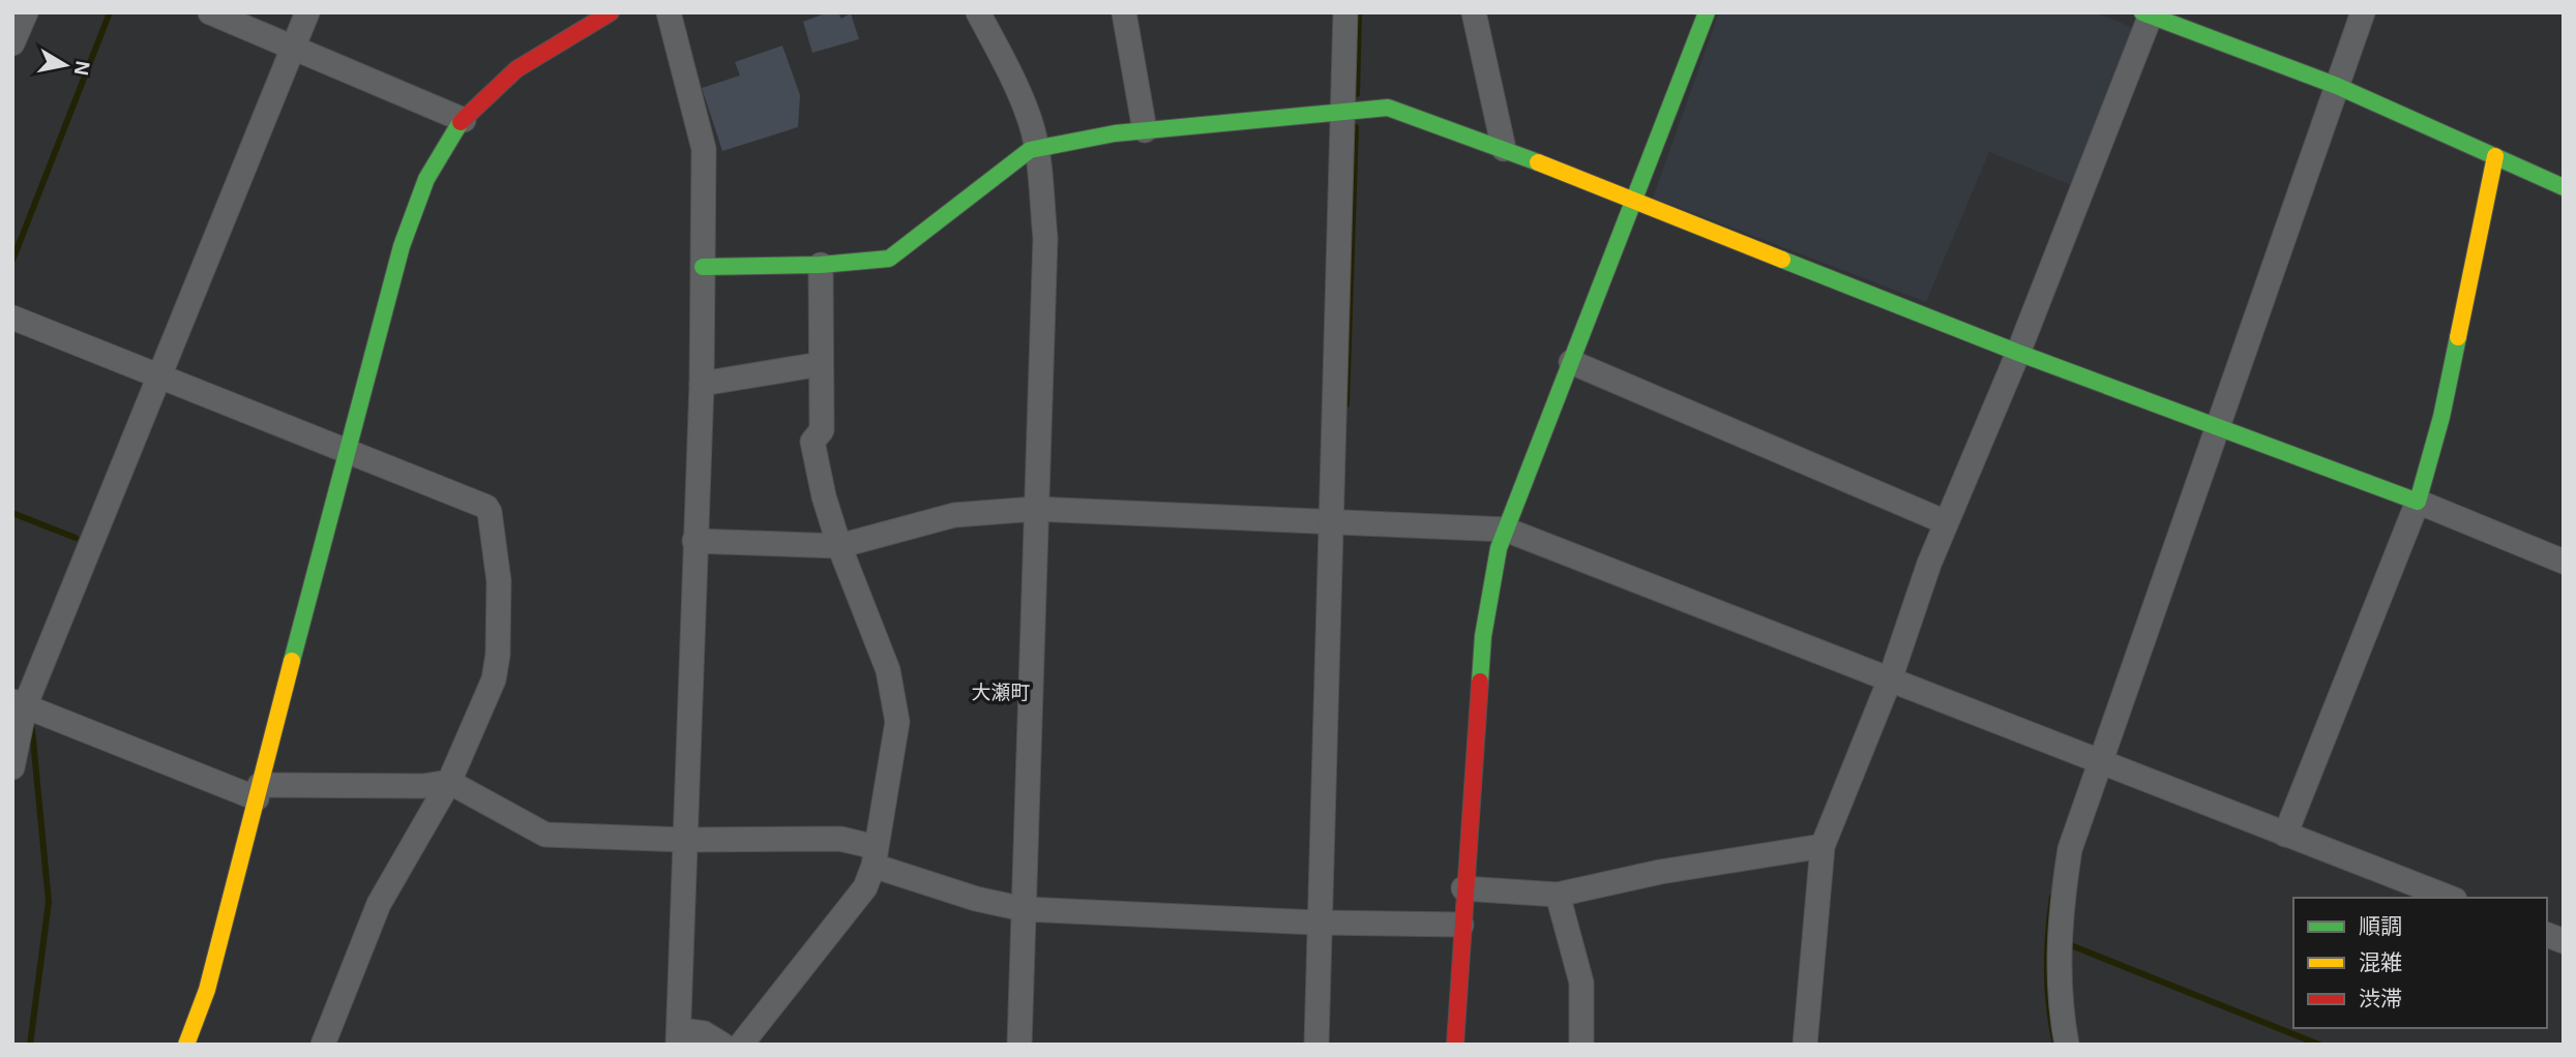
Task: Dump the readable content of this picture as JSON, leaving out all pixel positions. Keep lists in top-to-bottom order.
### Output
{
  "districts": ["大瀬町"],
  "legend": ["順調", "混雑", "渋滞"],
  "north": "right"
}
